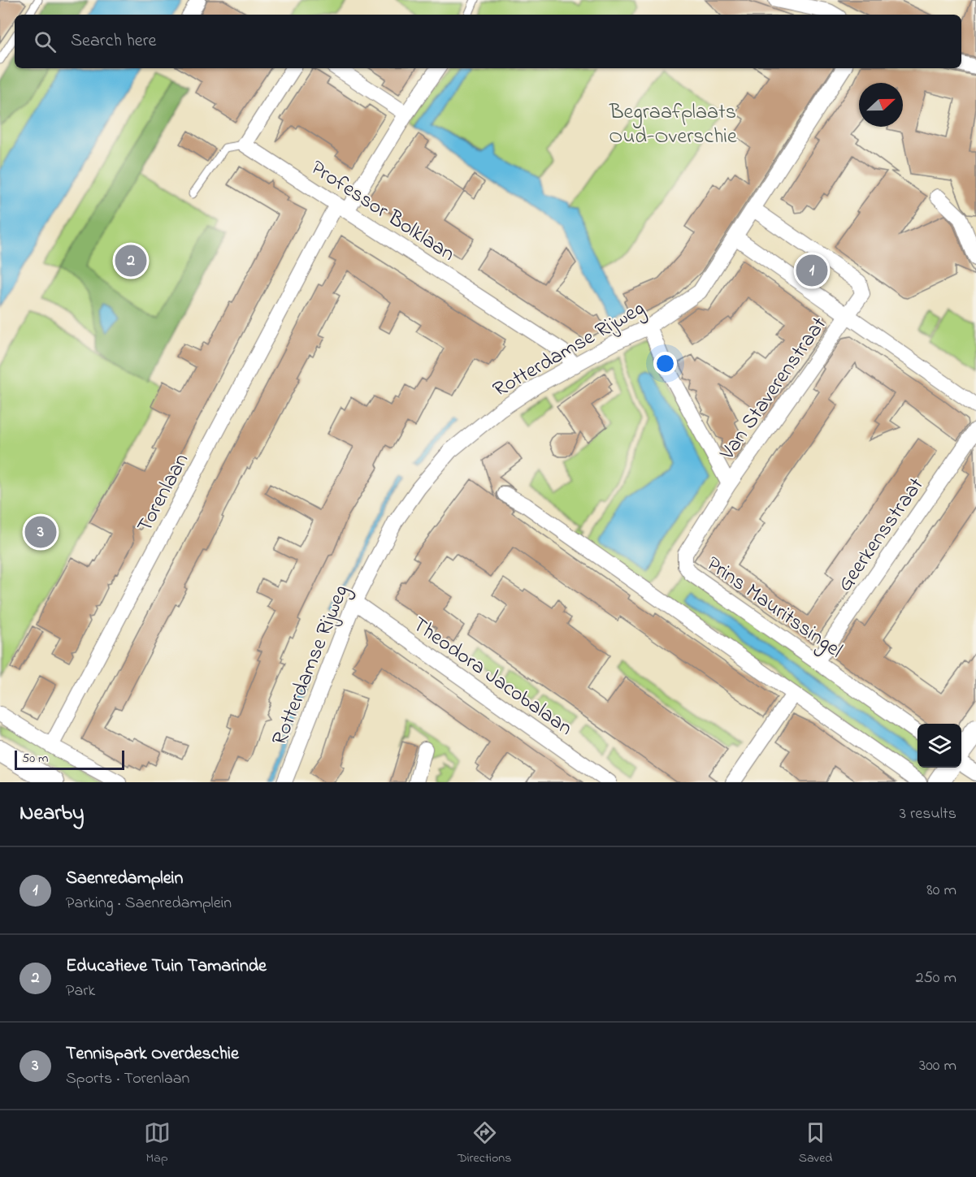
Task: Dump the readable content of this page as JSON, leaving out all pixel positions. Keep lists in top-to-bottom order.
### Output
{
  "streets": {
    "street": [
      "Professor Bolklaan",
      "Rotterdamse Rijweg",
      "Van Staverenstraat",
      "Torenlaan",
      "Geerkensstraat",
      "Prins Mauritssingel",
      "Theodora Jacobalaan"
    ]
  },
  "crossings": [
    ["Professor Bolklaan", "Rotterdamse Rijweg"],
    ["Professor Bolklaan", "Torenlaan"],
    ["Rotterdamse Rijweg", "Van Staverenstraat"],
    ["Rotterdamse Rijweg", "Theodora Jacobalaan"],
    ["Van Staverenstraat", "Prins Mauritssingel"],
    ["Geerkensstraat", "Prins Mauritssingel"]
  ],
  "parks": ["Begraafplaats Oud-Overschie"],
  "scale_bar": "50 m",
  "north": "right",
  "page": {
    "search": "Search here",
    "pins": ["2", "1", "3"],
    "scale": "50 m",
    "heading": ["Nearby", "3 results"],
    "list": [
      {
        "mark": "1",
        "name": "Saenredamplein",
        "note": "Parking · Saenredamplein",
        "value": "80 m"
      },
      {
        "mark": "2",
        "name": "Educatieve Tuin Tamarinde",
        "note": "Park",
        "value": "250 m"
      },
      {
        "mark": "3",
        "name": "Tennispark Overdeschie",
        "note": "Sports · Torenlaan",
        "value": "300 m"
      }
    ],
    "nav": ["Map", "Directions", "Saved"]
  }
}
